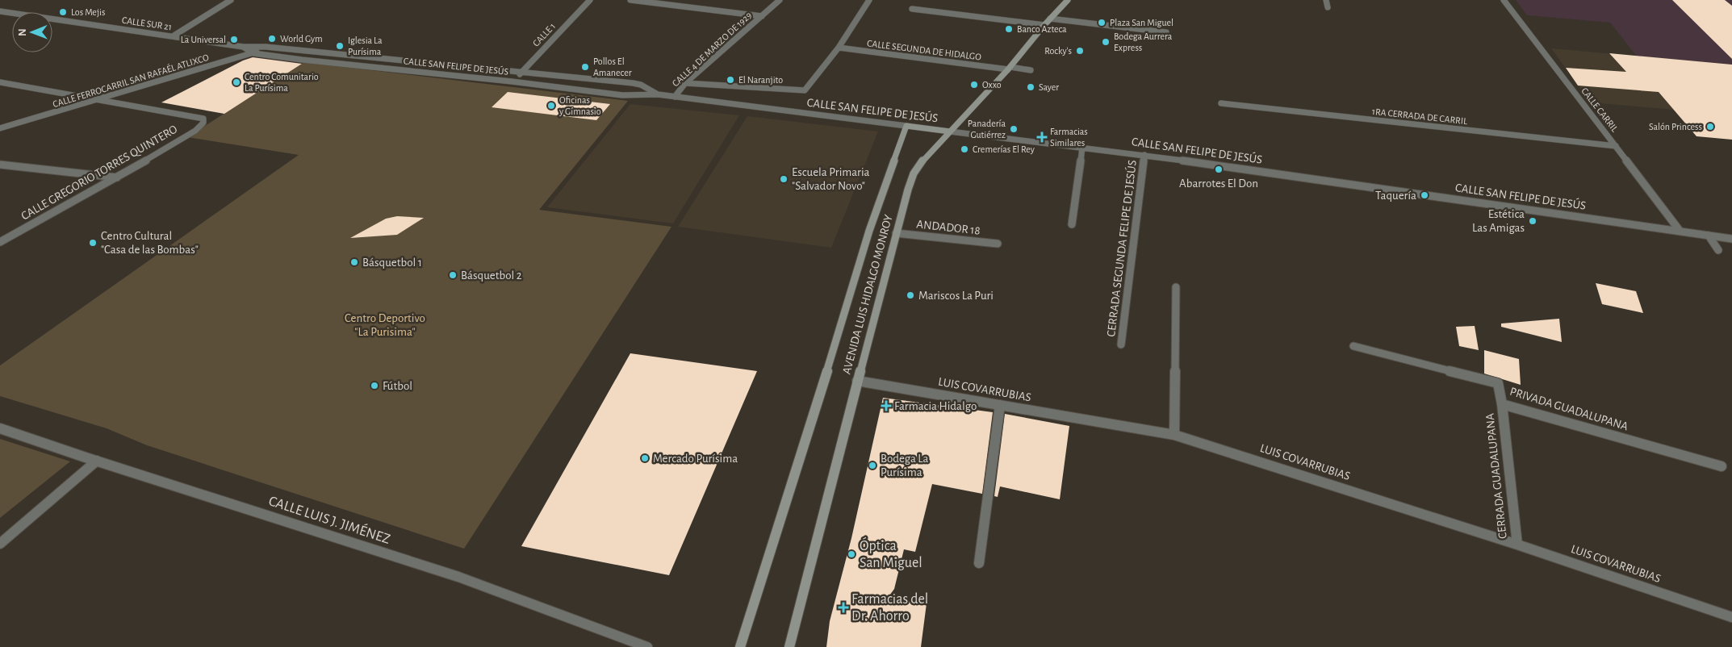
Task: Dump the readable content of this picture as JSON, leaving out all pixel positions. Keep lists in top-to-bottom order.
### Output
{
  "streets": {
    "street": [
      "CALLE SUR 21",
      "CALLE 1",
      "CALLE 4 DE MARZO DE 1929",
      "CALLE SEGUNDA DE HIDALGO",
      "CALLE SAN FELIPE DE JESÚS",
      "CALLE FERROCARRIL SAN RAFAÉL ATLIXCO",
      "CALLE CARRIL",
      "1RA CERRADA DE CARRIL",
      "CALLE GREGORIO TORRES QUINTERO",
      "ANDADOR 18",
      "CERRADA SEGUNDA FELIPE DE JESÚS",
      "AVENIDA LUIS HIDALGO MONROY",
      "LUIS COVARRUBIAS",
      "PRIVADA GUADALUPANA",
      "CERRADA GUADALUPANA",
      "CALLE LUIS J. JIMÉNEZ"
    ]
  },
  "crossings": [
    ["CALLE SUR 21", "CALLE SAN FELIPE DE JESÚS"],
    ["CALLE SUR 21", "CALLE FERROCARRIL SAN RAFAÉL ATLIXCO"],
    ["CALLE 1", "CALLE SAN FELIPE DE JESÚS"],
    ["CALLE 4 DE MARZO DE 1929", "CALLE SAN FELIPE DE JESÚS"],
    ["CALLE SEGUNDA DE HIDALGO", "AVENIDA LUIS HIDALGO MONROY"],
    ["CALLE SAN FELIPE DE JESÚS", "CALLE FERROCARRIL SAN RAFAÉL ATLIXCO"],
    ["CALLE SAN FELIPE DE JESÚS", "CALLE CARRIL"],
    ["CALLE SAN FELIPE DE JESÚS", "CERRADA SEGUNDA FELIPE DE JESÚS"],
    ["CALLE SAN FELIPE DE JESÚS", "AVENIDA LUIS HIDALGO MONROY"],
    ["CALLE FERROCARRIL SAN RAFAÉL ATLIXCO", "CALLE GREGORIO TORRES QUINTERO"],
    ["CALLE CARRIL", "1RA CERRADA DE CARRIL"],
    ["ANDADOR 18", "AVENIDA LUIS HIDALGO MONROY"],
    ["AVENIDA LUIS HIDALGO MONROY", "LUIS COVARRUBIAS"],
    ["LUIS COVARRUBIAS", "CERRADA GUADALUPANA"],
    ["PRIVADA GUADALUPANA", "CERRADA GUADALUPANA"]
  ],
  "parks": ["Centro Deportivo \"La Purisima\""],
  "places": {
    "other": [
      "Los Mejis",
      "Plaza San Miguel",
      "Banco Azteca",
      "World Gym",
      "La Universal",
      "Bodega Aurrera Express",
      "Iglesia La Purísima",
      "Rocky's",
      "Pollos El Amanecer",
      "El Naranjito",
      "Centro Comunitario La Purísima",
      "Oxxo",
      "Sayer",
      "Oficinas y Gimnasio",
      "Salón Princess",
      "Panadería Gutiérrez",
      "Cremerías El Rey",
      "Abarrotes El Don",
      "Escuela Primaria \"Salvador Novo\"",
      "Taquería",
      "Estética Las Amigas",
      "Centro Cultural \"Casa de las Bombas\"",
      "Básquetbol 1",
      "Básquetbol 2",
      "Mariscos La Puri",
      "Fútbol",
      "Mercado Purísima",
      "Bodega La Purísima",
      "Óptica San Miguel"
    ],
    "health": ["Farmacias Similares", "Farmacia Hidalgo", "Farmacias del Dr. Ahorro"]
  },
  "north": "left"
}
